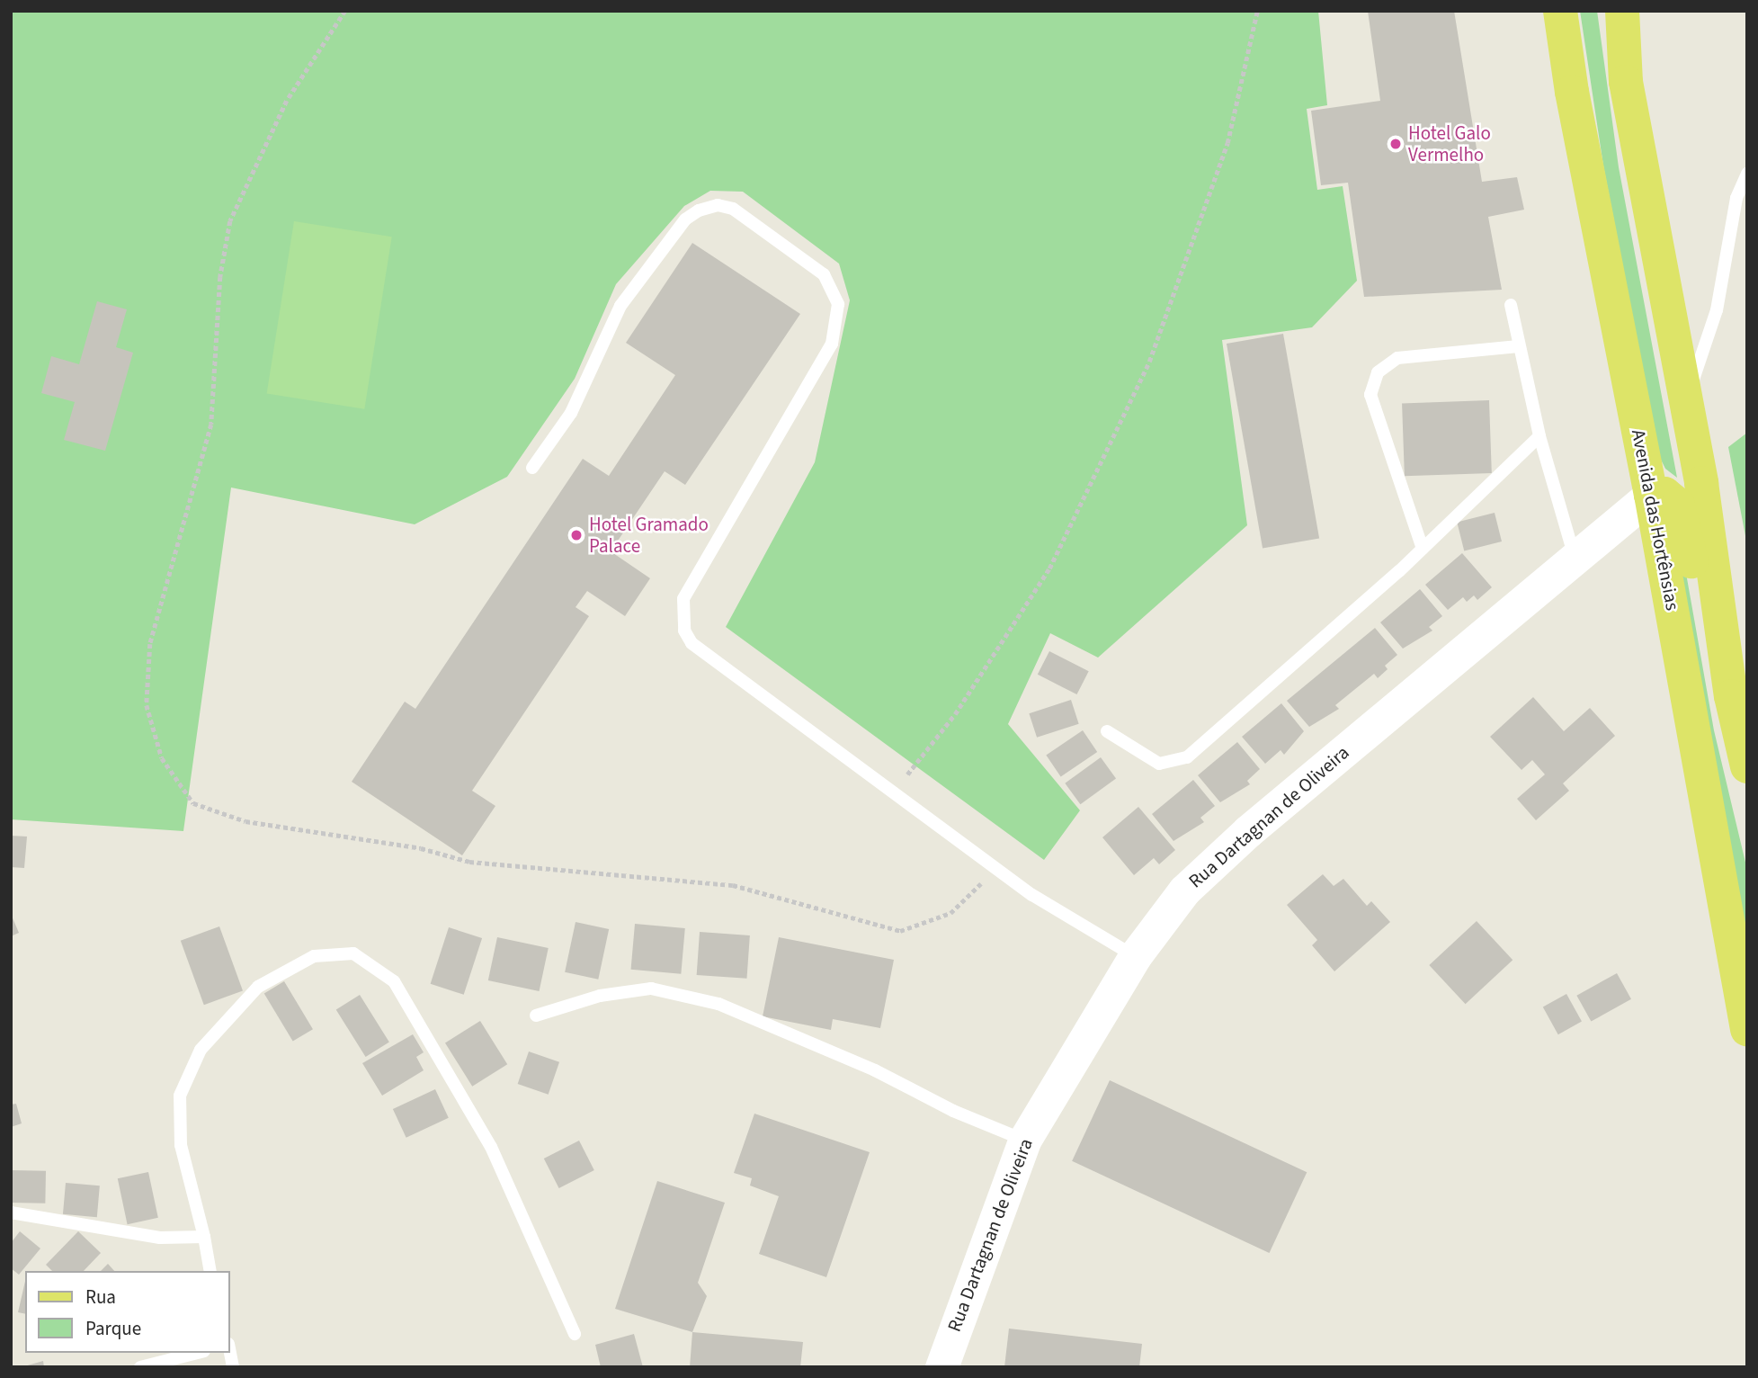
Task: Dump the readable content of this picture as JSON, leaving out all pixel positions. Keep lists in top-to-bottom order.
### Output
{
  "streets": {
    "main road": ["Avenida das Hortênsias"],
    "street": ["Rua Dartagnan de Oliveira"]
  },
  "crossings": [
    ["Avenida das Hortênsias", "Rua Dartagnan de Oliveira"]
  ],
  "places": ["Hotel Galo Vermelho", "Hotel Gramado Palace"],
  "legend": ["Rua", "Parque"]
}
